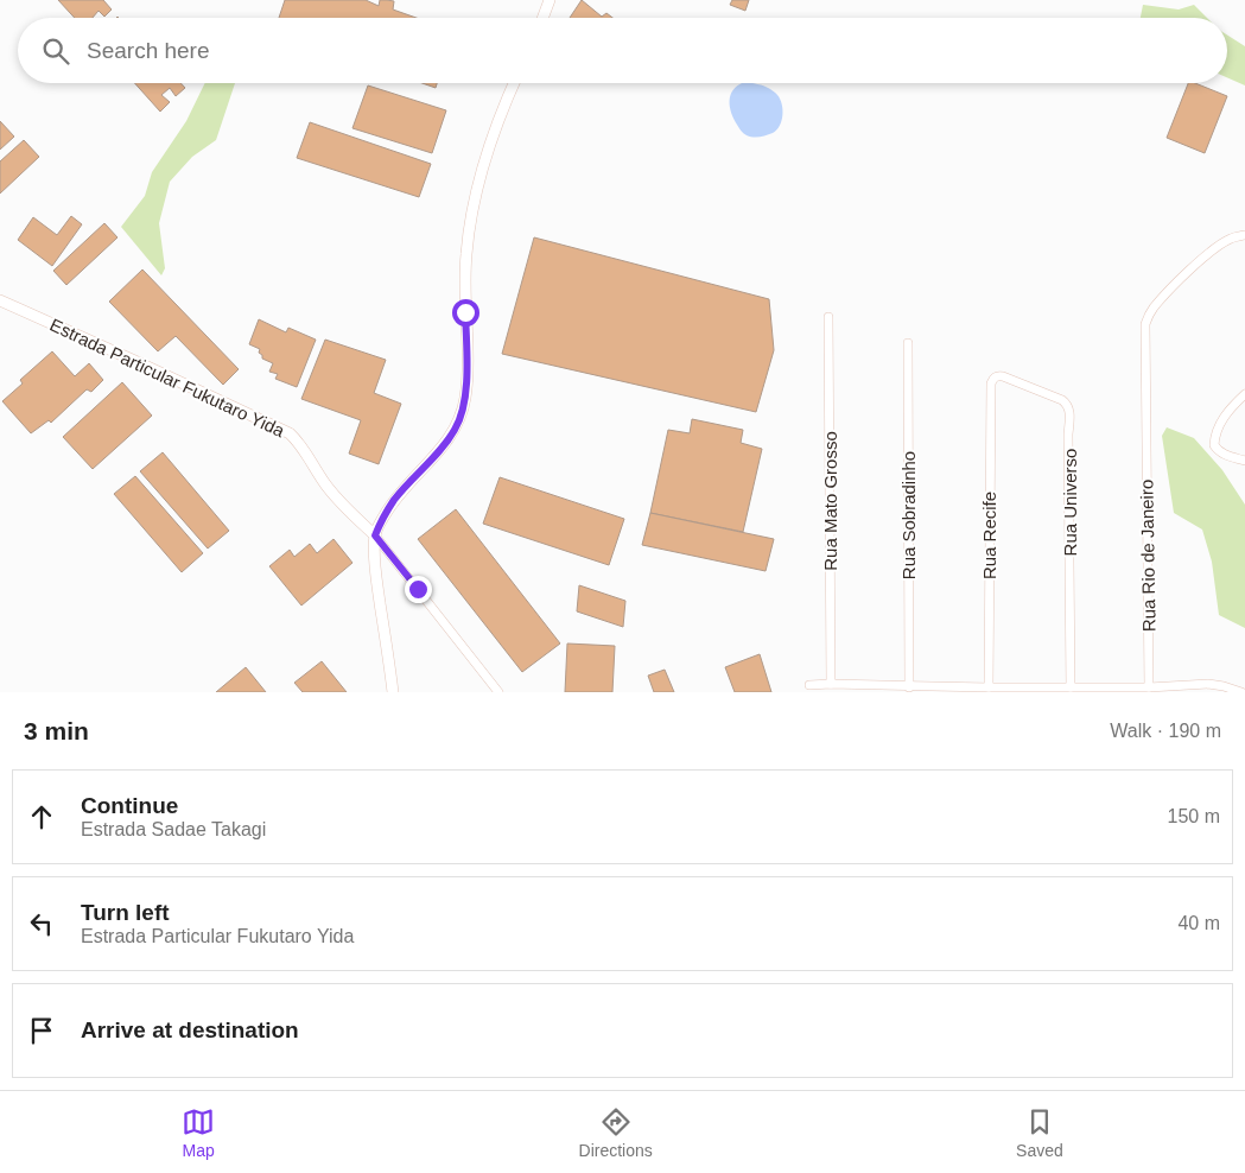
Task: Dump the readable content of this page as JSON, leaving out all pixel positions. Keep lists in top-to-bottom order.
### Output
{
  "streets": {
    "street": [
      "Estrada Particular Fukutaro Yida",
      "Rua Mato Grosso",
      "Rua Universo",
      "Rua Sobradinho",
      "Rua Recife",
      "Rua Rio de Janeiro"
    ]
  },
  "crossings": [
    ["Rua Universo", "Rua Recife"]
  ],
  "page": {
    "search": "Search here",
    "heading": ["3 min", "Walk · 190 m"],
    "list": [
      ["Continue", "Estrada Sadae Takagi", "150 m"],
      ["Turn left", "Estrada Particular Fukutaro Yida", "40 m"],
      "Arrive at destination"
    ],
    "nav": ["Map", "Directions", "Saved"]
  }
}
